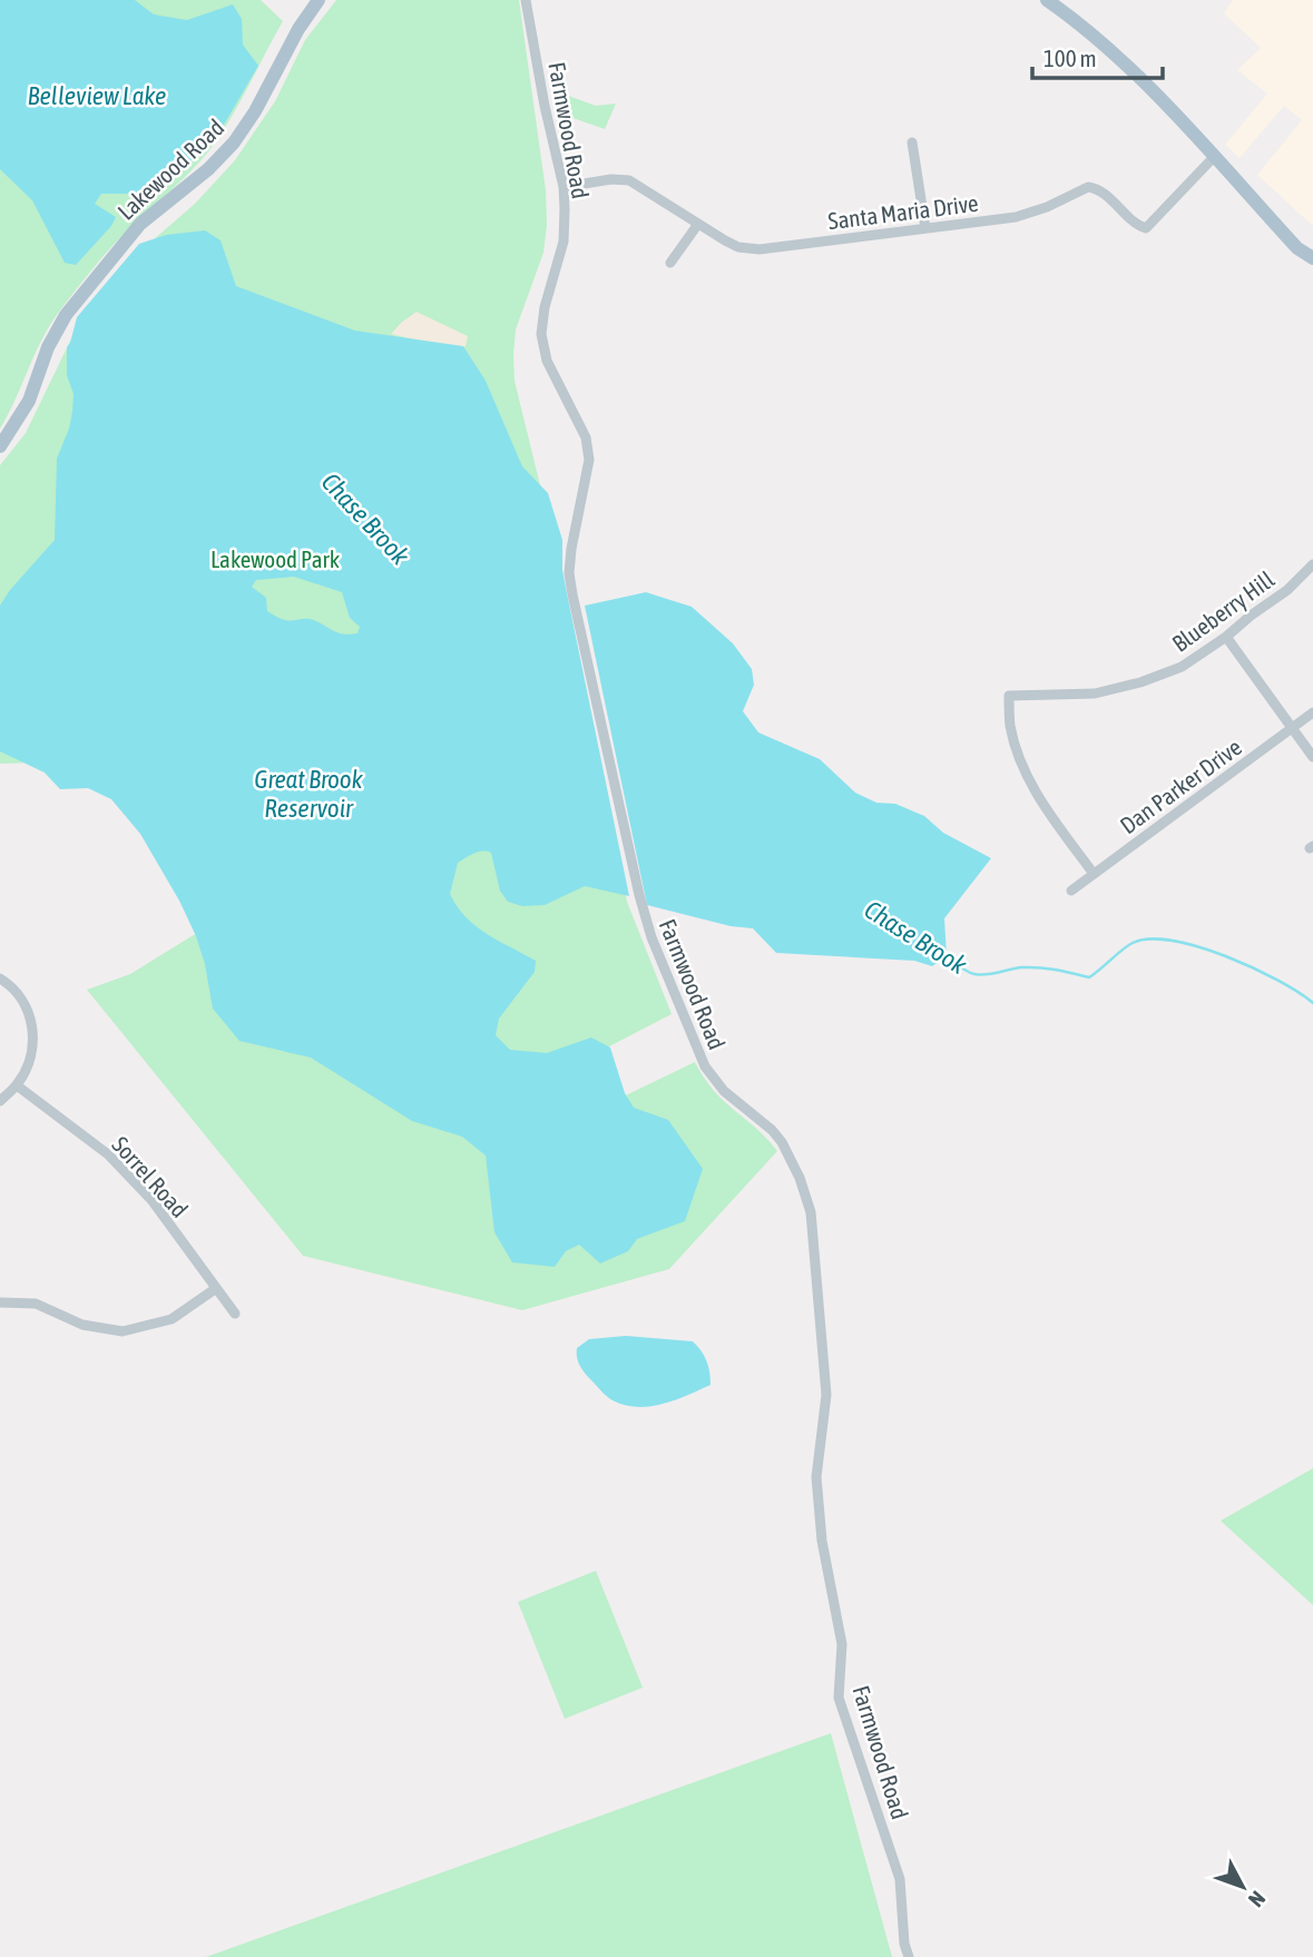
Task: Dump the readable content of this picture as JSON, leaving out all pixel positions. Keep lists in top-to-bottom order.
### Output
{
  "streets": {
    "main road": ["Lakewood Road"],
    "street": [
      "Farmwood Road",
      "Santa Maria Drive",
      "Blueberry Hill",
      "Dan Parker Drive",
      "Sorrel Road"
    ]
  },
  "crossings": [
    ["Farmwood Road", "Santa Maria Drive"],
    ["Blueberry Hill", "Dan Parker Drive"]
  ],
  "water": ["Belleview Lake", "Chase Brook", "Great Brook Reservoir"],
  "parks": ["Lakewood Park"],
  "scale_bar": "100 m",
  "north": "bottom right"
}
